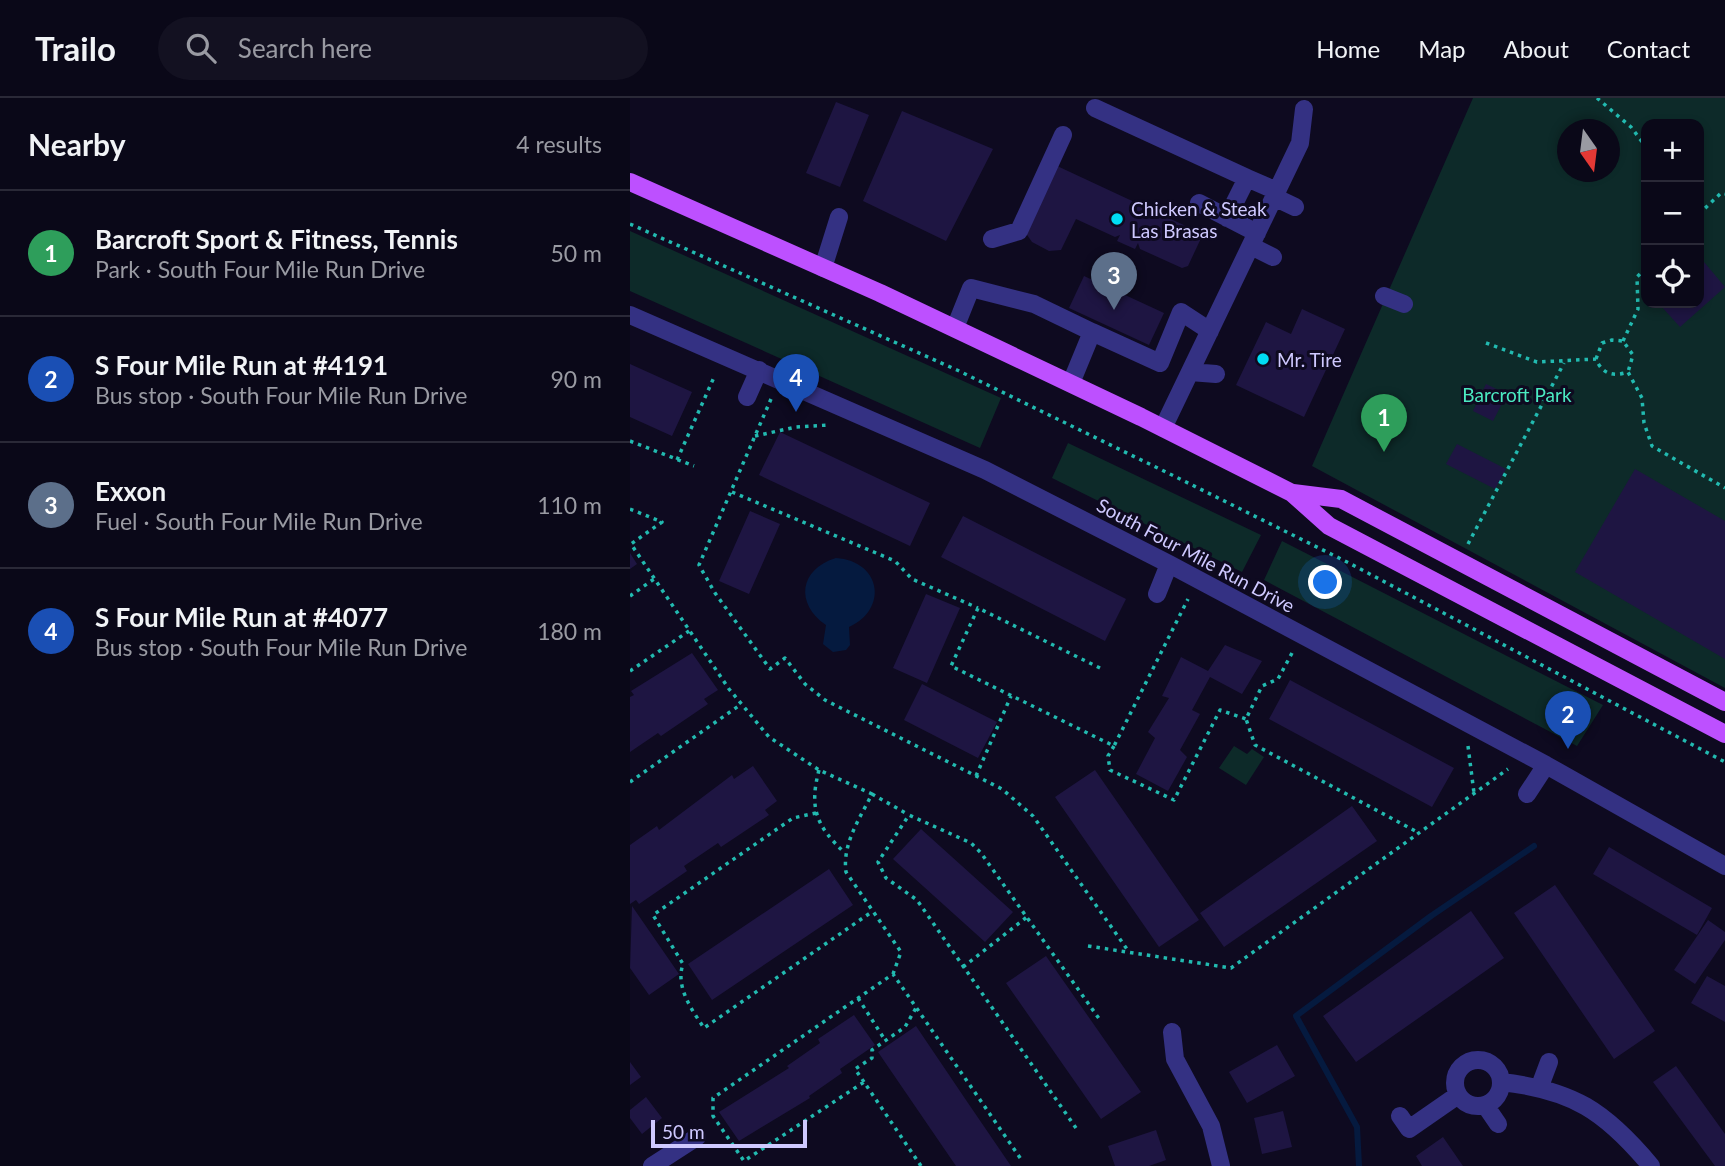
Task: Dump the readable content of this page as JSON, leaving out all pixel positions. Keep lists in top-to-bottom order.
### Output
{
  "streets": {
    "street": ["South Four Mile Run Drive"]
  },
  "parks": ["Barcroft Park"],
  "places": ["Chicken & Steak Las Brasas", "Mr. Tire"],
  "scale_bar": "50 m",
  "north": "bottom",
  "page": {
    "header": "Trailo",
    "search": "Search here",
    "nav": [
      "Home",
      "Map",
      "About",
      "Contact"
    ],
    "heading": ["Nearby", "4 results"],
    "map_buttons": ["+", "−"],
    "list": [
      {
        "mark": "1",
        "name": "Barcroft Sport & Fitness, Tennis",
        "note": "Park · South Four Mile Run Drive",
        "value": "50 m"
      },
      {
        "mark": "2",
        "name": "S Four Mile Run at #4191",
        "note": "Bus stop · South Four Mile Run Drive",
        "value": "90 m"
      },
      {
        "mark": "3",
        "name": "Exxon",
        "note": "Fuel · South Four Mile Run Drive",
        "value": "110 m"
      },
      {
        "mark": "4",
        "name": "S Four Mile Run at #4077",
        "note": "Bus stop · South Four Mile Run Drive",
        "value": "180 m"
      }
    ],
    "pins": [
      "3",
      "4",
      "1",
      "2"
    ],
    "scale": "50 m"
  }
}
